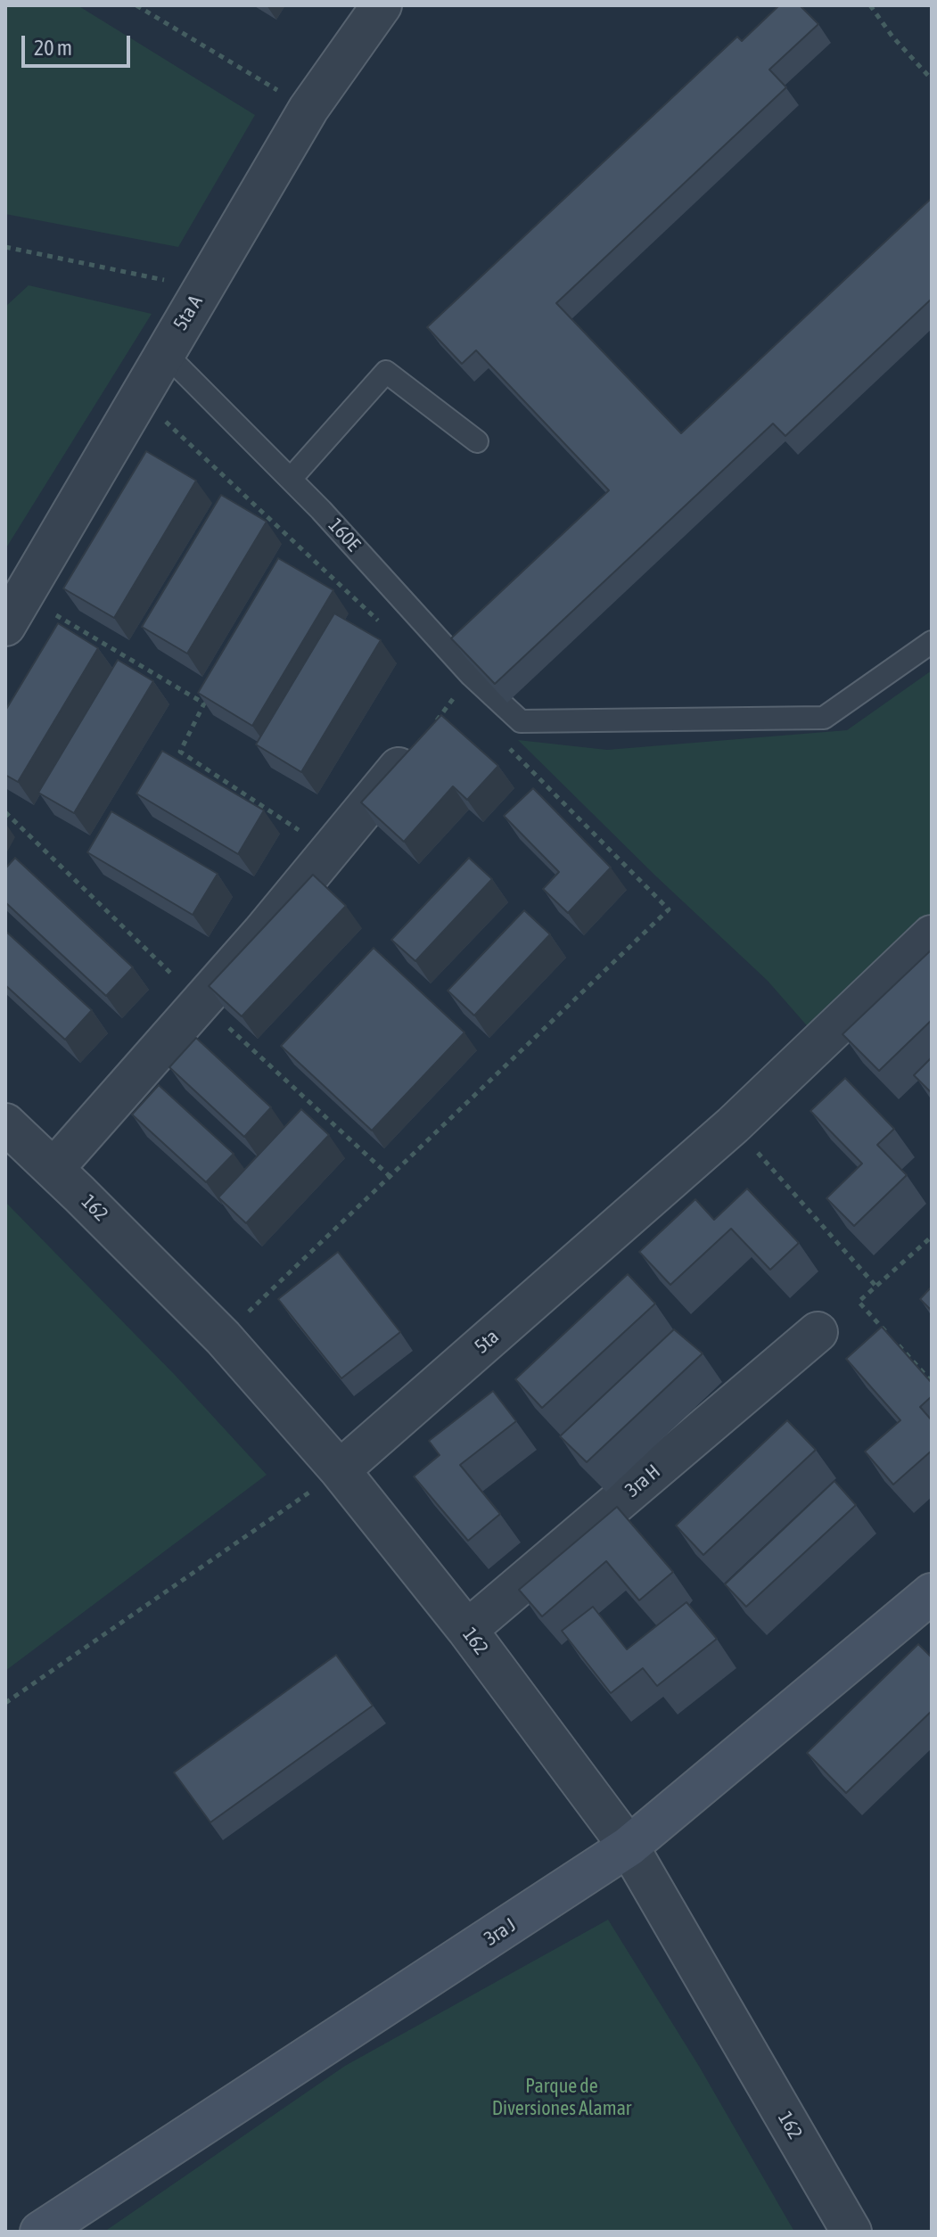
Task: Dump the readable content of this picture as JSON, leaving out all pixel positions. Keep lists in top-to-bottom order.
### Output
{
  "streets": {
    "street": [
      "5ta A",
      "162",
      "5ta",
      "3ra H",
      "3ra J"
    ],
    "lane": ["160E"]
  },
  "crossings": [
    ["5ta A", "160E"],
    ["162", "5ta"],
    ["162", "3ra H"],
    ["162", "3ra J"]
  ],
  "parks": ["Parque de Diversiones Alamar"],
  "scale_bar": "20 m"
}
